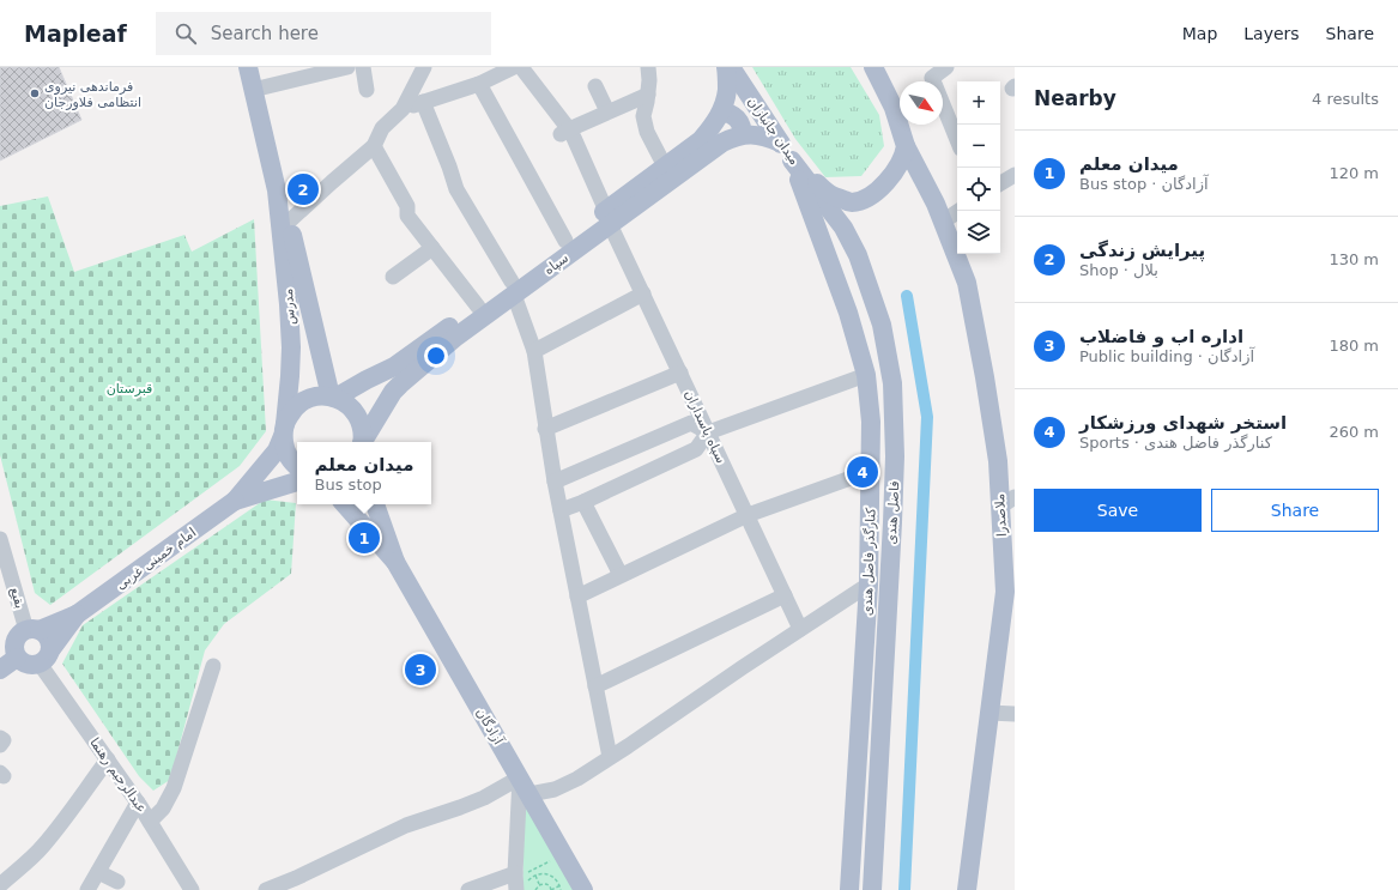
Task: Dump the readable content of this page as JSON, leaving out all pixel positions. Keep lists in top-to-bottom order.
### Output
{
  "streets": {
    "main road": [
      "میدان جانبازان",
      "سپاه",
      "مدرس",
      "فاضل هندی",
      "ملاصدرا",
      "امام خمینی غربی",
      "کنارگذر فاضل هندی",
      "آزادگان"
    ],
    "street": ["سپاه پاسداران", "بقیع", "عبدالرحیم رهنما"]
  },
  "crossings": [
    ["میدان جانبازان", "سپاه"],
    ["میدان جانبازان", "فاضل هندی"],
    ["میدان جانبازان", "ملاصدرا"],
    ["میدان جانبازان", "کنارگذر فاضل هندی"],
    ["سپاه", "مدرس"],
    ["سپاه", "سپاه پاسداران"],
    ["سپاه", "امام خمینی غربی"],
    ["مدرس", "امام خمینی غربی"],
    ["فاضل هندی", "کنارگذر فاضل هندی"],
    ["امام خمینی غربی", "بقیع"],
    ["امام خمینی غربی", "عبدالرحیم رهنما"],
    ["بقیع", "عبدالرحیم رهنما"]
  ],
  "parks": ["قبرستان"],
  "places": ["فرماندهی نیروی انتظامی فلاورجان"],
  "north": "bottom right",
  "page": {
    "header": "Mapleaf",
    "search": "Search here",
    "nav": ["Map", "Layers", "Share"],
    "heading": ["Nearby", "4 results"],
    "map_buttons": ["+", "−"],
    "list": [
      {
        "mark": "1",
        "name": "میدان معلم",
        "note": "Bus stop · آزادگان",
        "value": "120 m"
      },
      {
        "mark": "2",
        "name": "پیرایش زندگی",
        "note": "Shop · بلال",
        "value": "130 m"
      },
      {
        "mark": "3",
        "name": "اداره اب و فاضلاب",
        "note": "Public building · آزادگان",
        "value": "180 m"
      },
      {
        "mark": "4",
        "name": "استخر شهدای ورزشکار",
        "note": "Sports · کنارگذر فاضل هندی",
        "value": "260 m"
      }
    ],
    "pins": [
      "2",
      "4",
      "1",
      "3"
    ],
    "popup": ["میدان معلم", "Bus stop"],
    "buttons": ["Save", "Share"]
  }
}
